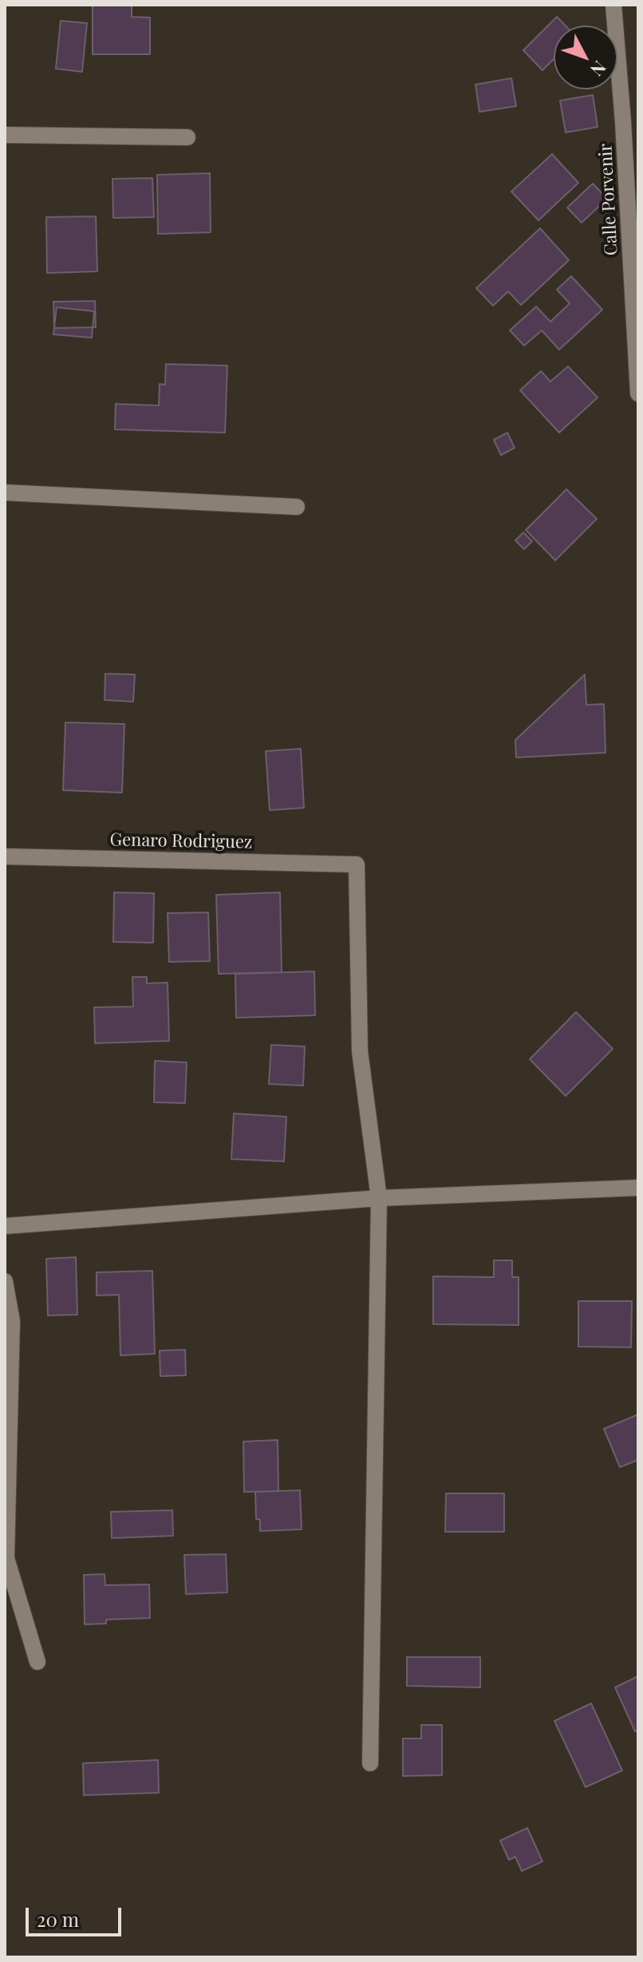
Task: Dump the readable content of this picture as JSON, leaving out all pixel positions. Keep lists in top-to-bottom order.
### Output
{
  "streets": {
    "street": ["Calle Porvenir", "Genaro Rodriguez"]
  },
  "scale_bar": "20 m",
  "north": "bottom right"
}
